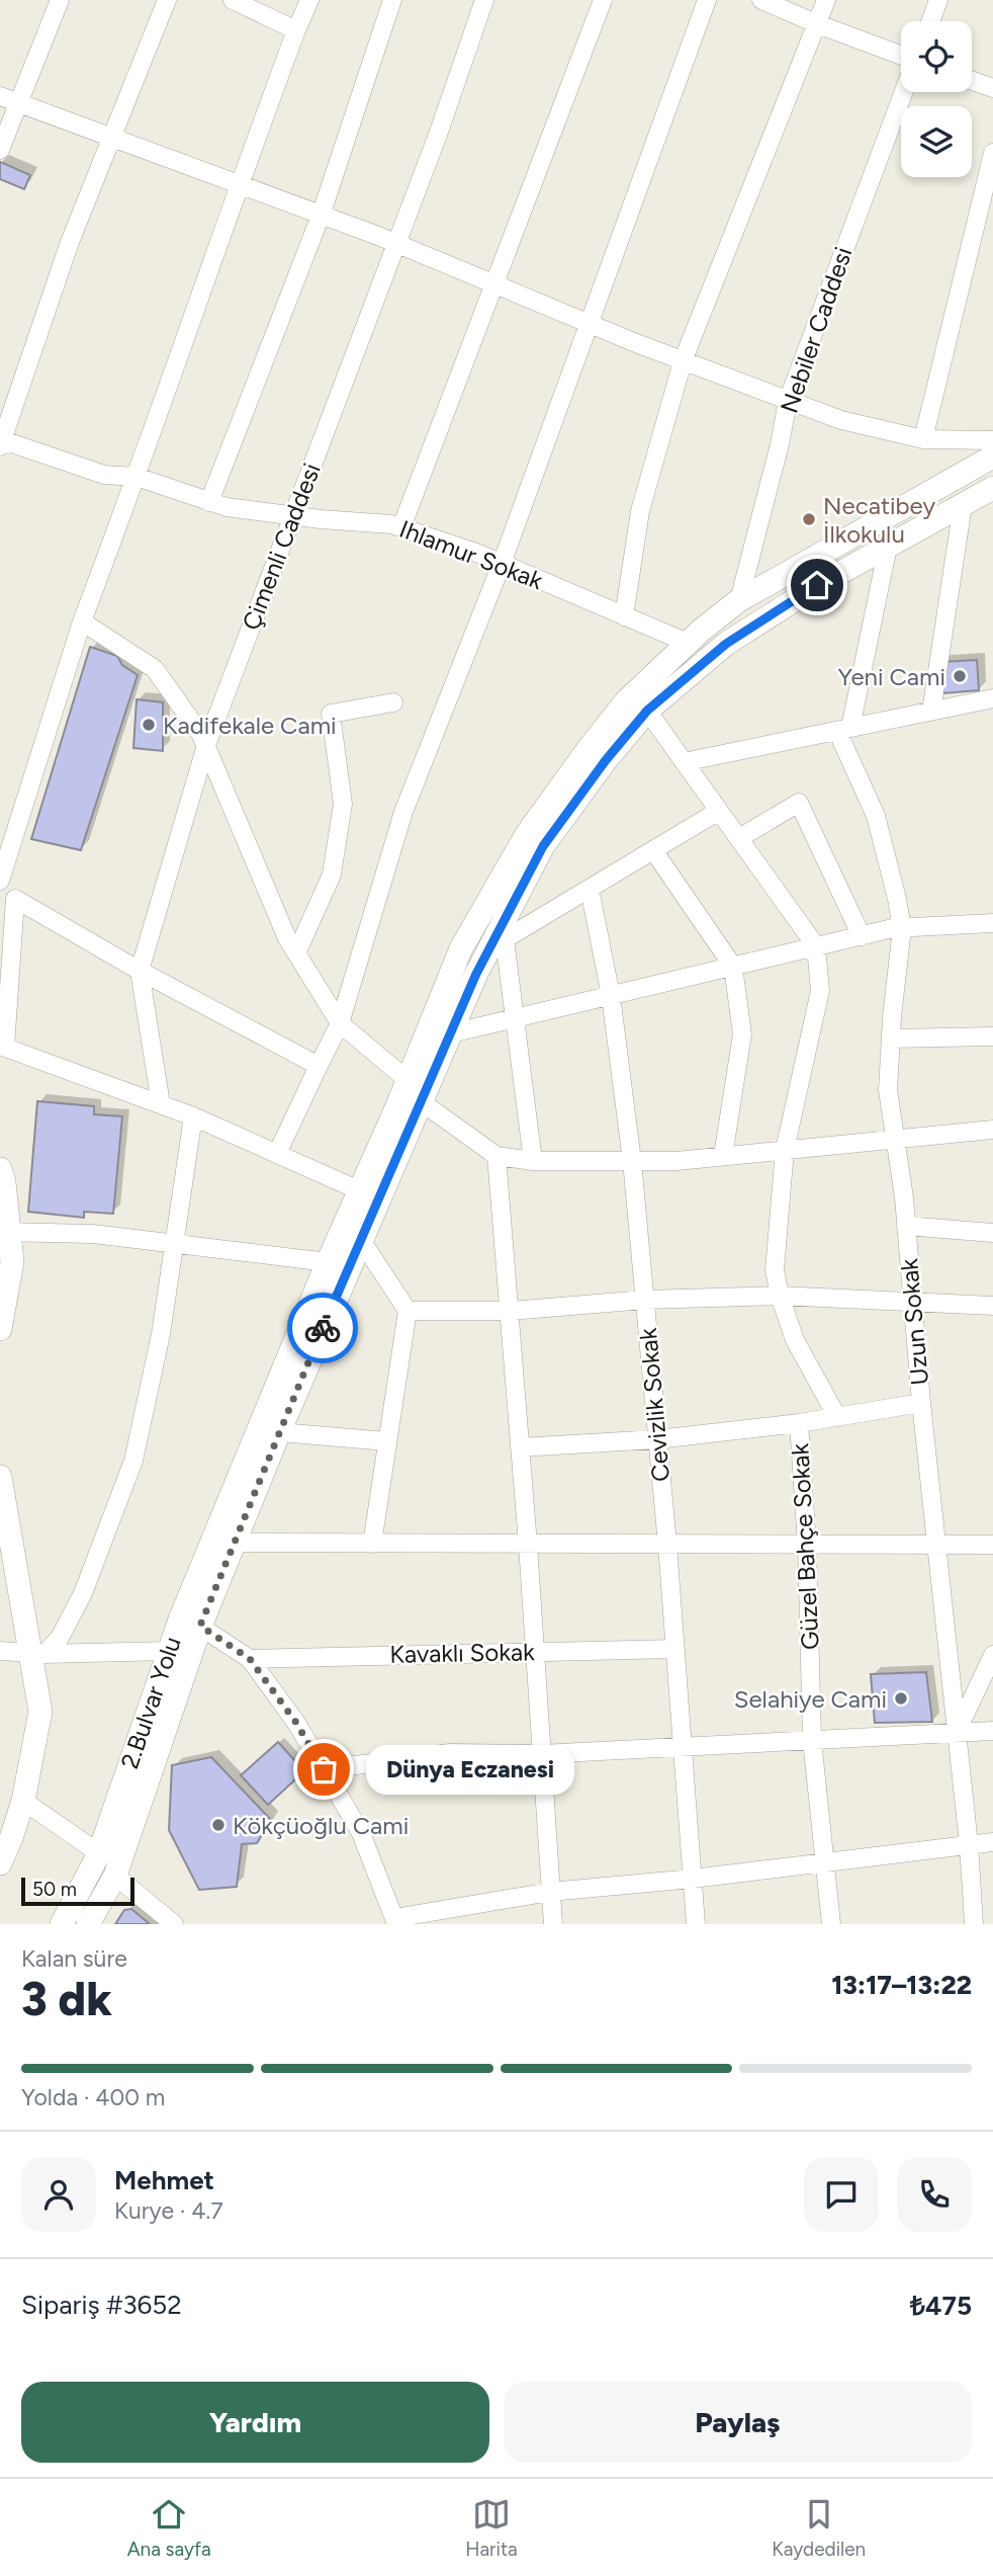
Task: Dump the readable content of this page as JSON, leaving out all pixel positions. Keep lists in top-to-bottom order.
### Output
{
  "streets": {
    "main road": ["2.Bulvar Yolu"],
    "street": [
      "Nebiler Caddesi",
      "Çimenli Caddesi",
      "Ihlamur Sokak",
      "Uzun Sokak",
      "Cevizlik Sokak",
      "Güzel Bahçe Sokak",
      "Kavaklı Sokak"
    ]
  },
  "crossings": [
    ["Nebiler Caddesi", "2.Bulvar Yolu"],
    ["Çimenli Caddesi", "Ihlamur Sokak"],
    ["Ihlamur Sokak", "2.Bulvar Yolu"],
    ["Cevizlik Sokak", "Kavaklı Sokak"]
  ],
  "places": [
    "Necatibey İlkokulu",
    "Yeni Cami",
    "Kadifekale Cami",
    "Selahiye Cami",
    "Dünya Eczanesi",
    "Kökçüoğlu Cami"
  ],
  "scale_bar": "50 m",
  "page": {
    "bubble": "Dünya Eczanesi",
    "scale": "50 m",
    "heading": ["3 dk", "Kalan süre", "13:17–13:22"],
    "panel": [
      "Mehmet",
      "Kurye · 4.7",
      "Sipariş #3652",
      "₺475"
    ],
    "bar": "Yolda · 400 m",
    "buttons": ["Yardım", "Paylaş"],
    "tabs": ["Ana sayfa", "Harita", "Kaydedilen"]
  }
}
